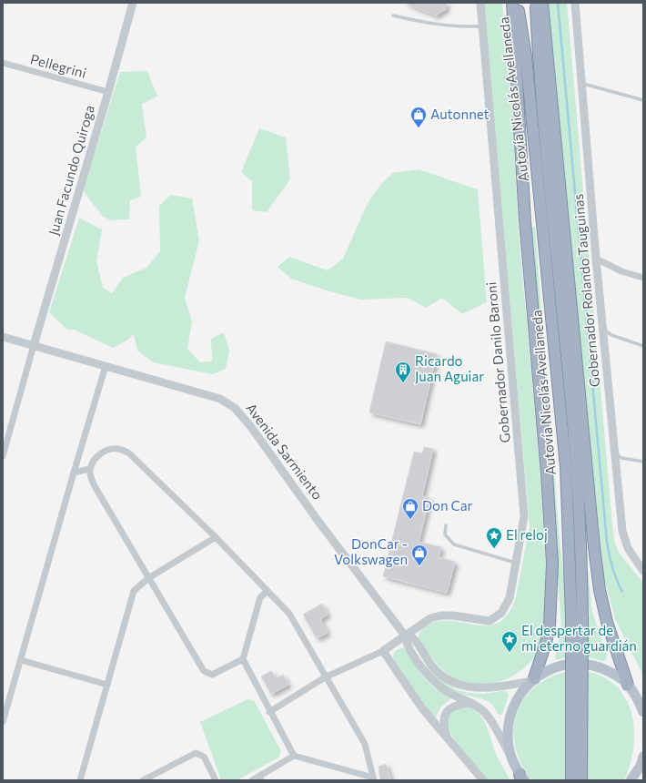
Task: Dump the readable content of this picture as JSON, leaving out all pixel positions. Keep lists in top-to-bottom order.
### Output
{
  "streets": {
    "highway": ["Autovía Nicolás Avellaneda"],
    "street": [
      "Pellegrini",
      "Juan Facundo Quiroga",
      "Gobernador Rolando Tauguinas",
      "Gobernador Danilo Baroni",
      "Avenida Sarmiento"
    ]
  },
  "crossings": [
    ["Pellegrini", "Juan Facundo Quiroga"],
    ["Juan Facundo Quiroga", "Avenida Sarmiento"],
    ["Gobernador Danilo Baroni", "Avenida Sarmiento"]
  ],
  "places": {
    "shop": ["Autonnet", "Don Car", "DonCar - Volkswagen"],
    "building": ["Ricardo Juan Aguiar"],
    "place": ["El reloj", "El despertar de mi eterno guardián"]
  }
}
